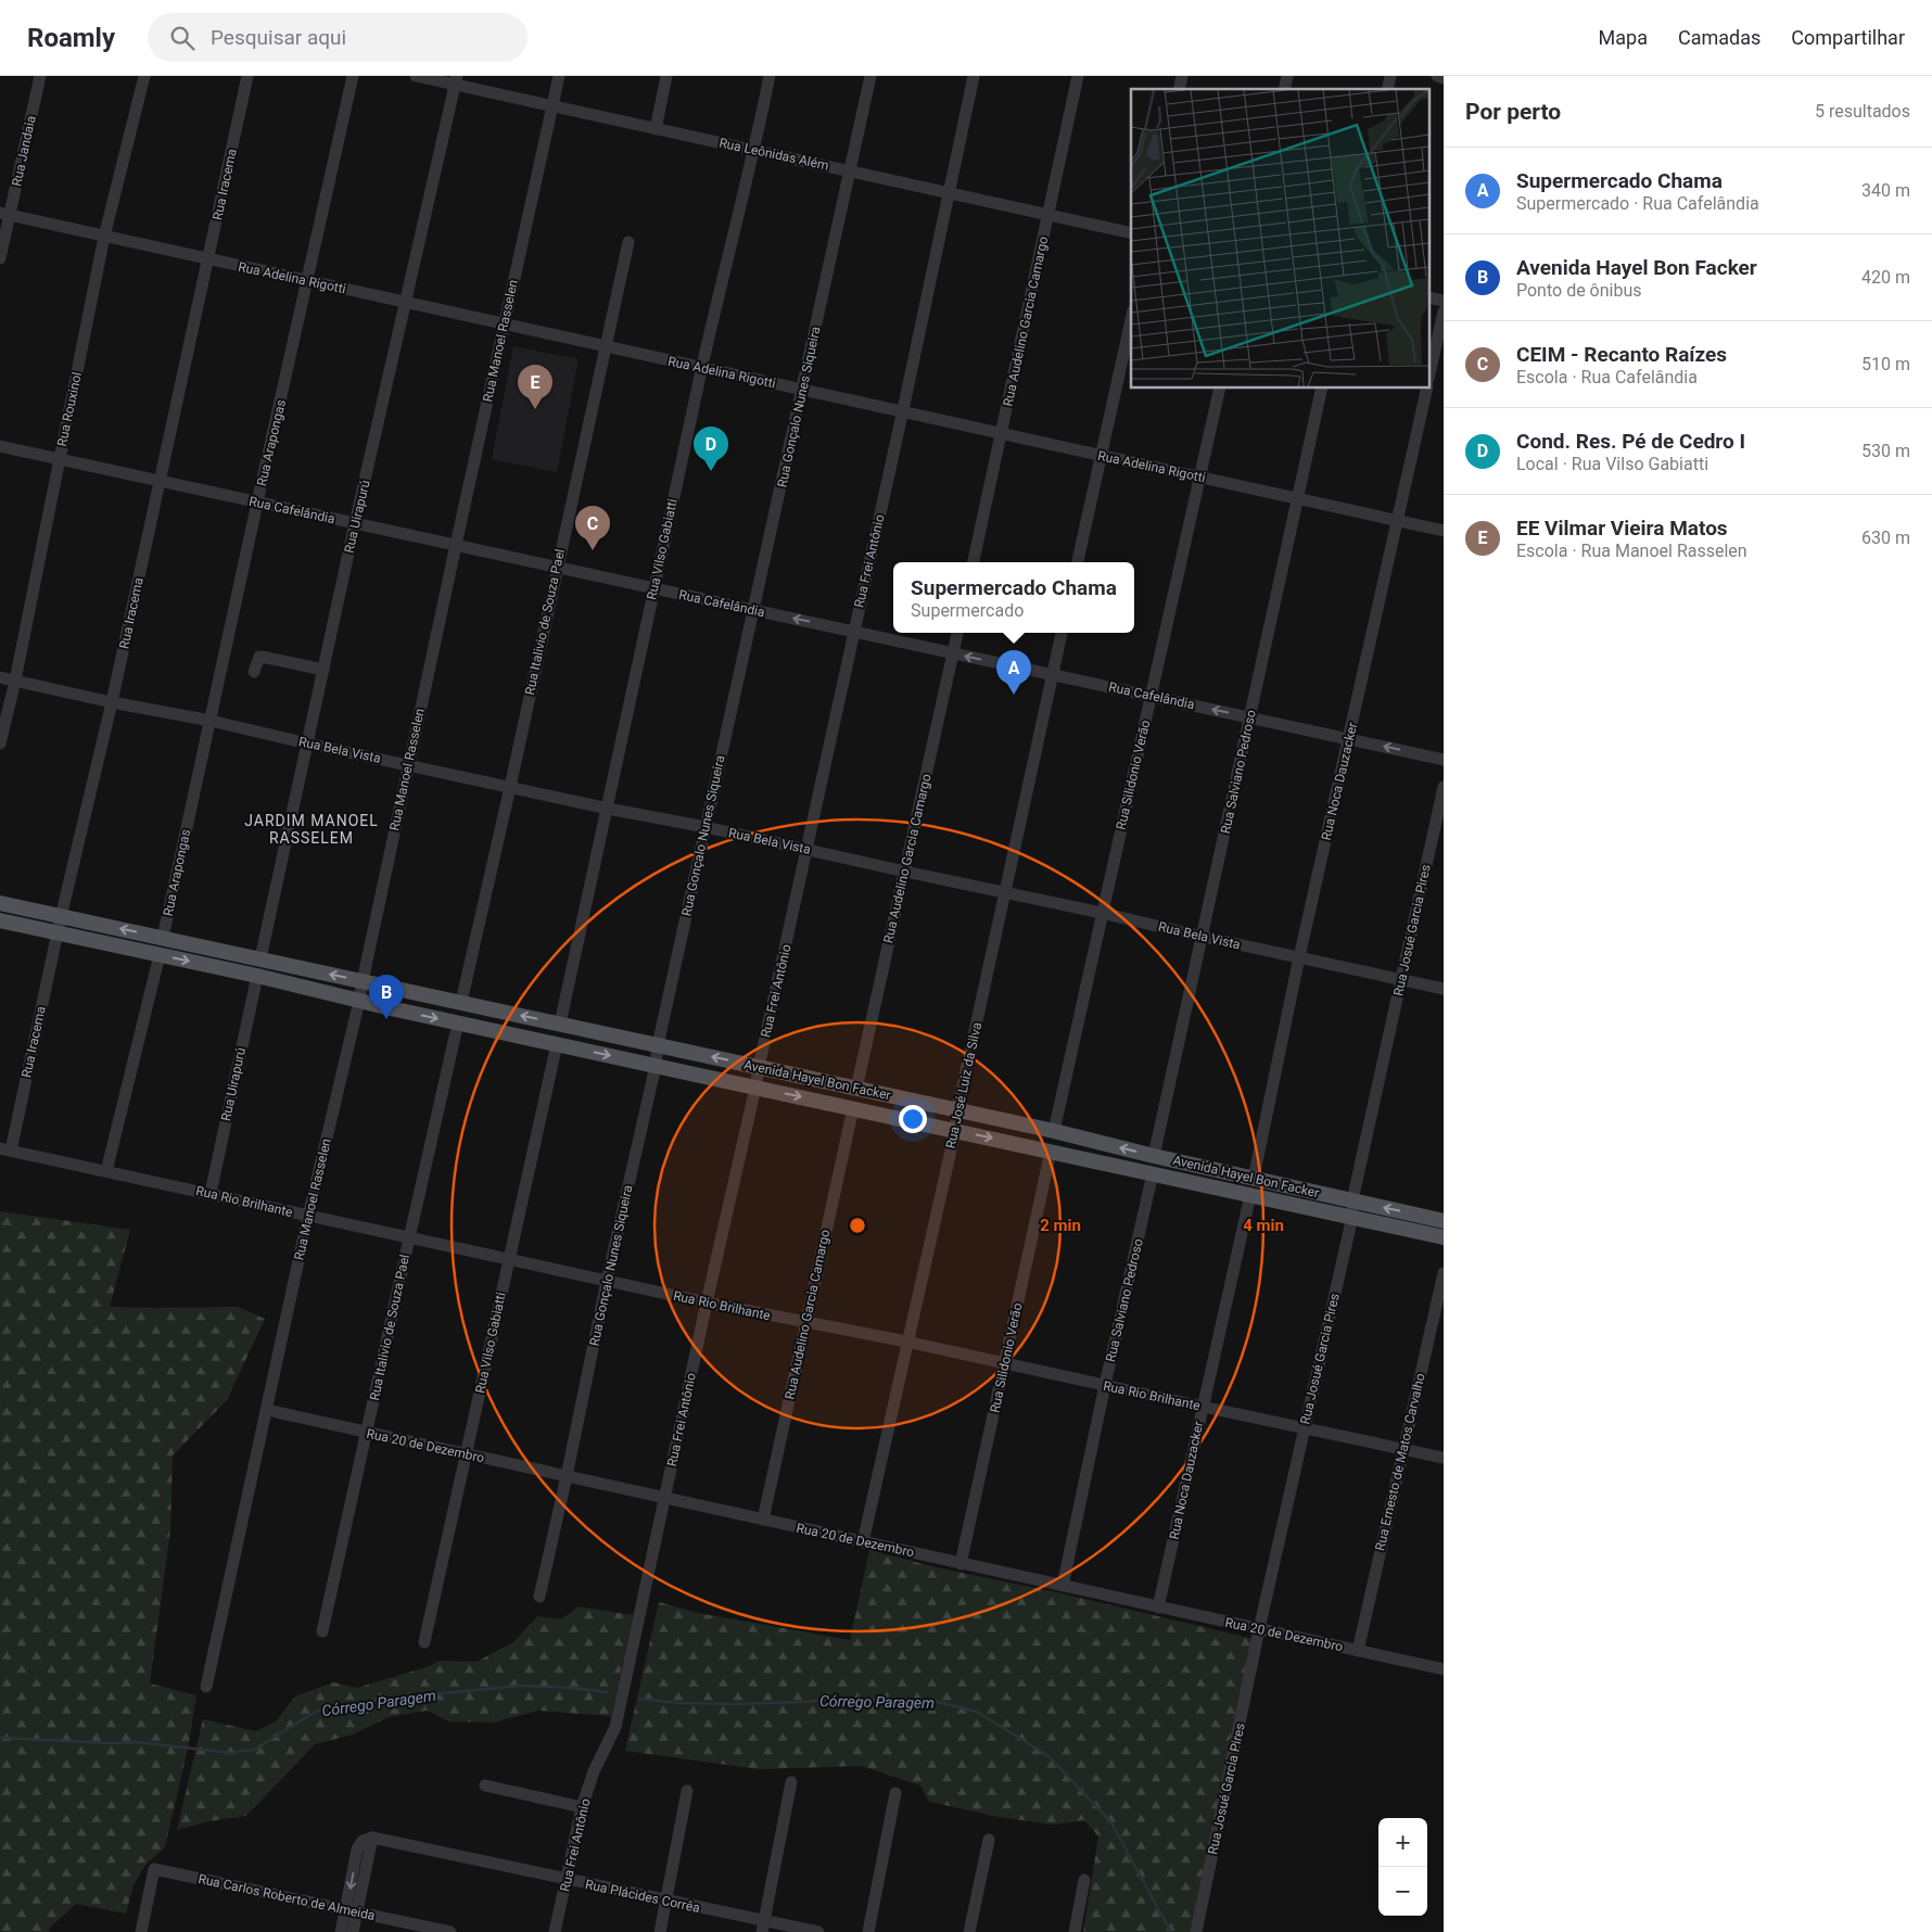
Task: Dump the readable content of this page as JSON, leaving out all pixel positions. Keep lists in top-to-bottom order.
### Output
{
  "streets": {
    "main road": ["Avenida Hayel Bon Facker"],
    "street": [
      "Rua Jandaia",
      "Rua Leônidas Além",
      "Rua Iracema",
      "Rua Adelina Rigotti",
      "Rua Audelino Garcia Camargo",
      "Rua Manoel Rasselen",
      "Rua Gonçalo Nunes Siqueira",
      "Rua Rouxinol",
      "Rua Arapongas",
      "Rua Cafelândia",
      "Rua Uirapurú",
      "Rua Vilso Gabiatti",
      "Rua Frei Antônio",
      "Rua Italivio de Souza Pael",
      "Rua Bela Vista",
      "Rua Salviano Pedroso",
      "Rua Silidonio Verão",
      "Rua Noca Dauzacker",
      "Rua Josué Garcia Pires",
      "Rua José Luiz da Silva",
      "Rua Rio Brilhante",
      "Rua 20 de Dezembro",
      "Rua Ernesto de Matos Carvalho",
      "Rua Plácides Corrêa",
      "Rua Carlos Roberto de Almeida"
    ]
  },
  "crossings": [
    ["Rua Jandaia", "Rua Adelina Rigotti"],
    ["Rua Leônidas Além", "Rua Audelino Garcia Camargo"],
    ["Rua Leônidas Além", "Rua Manoel Rasselen"],
    ["Rua Leônidas Além", "Rua Gonçalo Nunes Siqueira"],
    ["Rua Leônidas Além", "Rua Uirapurú"],
    ["Rua Leônidas Além", "Rua Vilso Gabiatti"],
    ["Rua Leônidas Além", "Rua Frei Antônio"],
    ["Rua Iracema", "Rua Adelina Rigotti"],
    ["Rua Iracema", "Rua Cafelândia"],
    ["Rua Iracema", "Rua Bela Vista"],
    ["Rua Iracema", "Avenida Hayel Bon Facker"],
    ["Rua Iracema", "Rua Rio Brilhante"],
    ["Rua Adelina Rigotti", "Rua Audelino Garcia Camargo"],
    ["Rua Adelina Rigotti", "Rua Manoel Rasselen"],
    ["Rua Adelina Rigotti", "Rua Gonçalo Nunes Siqueira"],
    ["Rua Adelina Rigotti", "Rua Rouxinol"],
    ["Rua Adelina Rigotti", "Rua Arapongas"],
    ["Rua Adelina Rigotti", "Rua Uirapurú"],
    ["Rua Adelina Rigotti", "Rua Vilso Gabiatti"],
    ["Rua Adelina Rigotti", "Rua Frei Antônio"],
    ["Rua Adelina Rigotti", "Rua Italivio de Souza Pael"],
    ["Rua Adelina Rigotti", "Rua Salviano Pedroso"],
    ["Rua Adelina Rigotti", "Rua Silidonio Verão"],
    ["Rua Adelina Rigotti", "Rua Noca Dauzacker"],
    ["Rua Audelino Garcia Camargo", "Rua Cafelândia"],
    ["Rua Audelino Garcia Camargo", "Rua Bela Vista"],
    ["Rua Audelino Garcia Camargo", "Avenida Hayel Bon Facker"],
    ["Rua Audelino Garcia Camargo", "Rua Rio Brilhante"],
    ["Rua Audelino Garcia Camargo", "Rua 20 de Dezembro"],
    ["Rua Manoel Rasselen", "Rua Cafelândia"],
    ["Rua Manoel Rasselen", "Rua Bela Vista"],
    ["Rua Manoel Rasselen", "Avenida Hayel Bon Facker"],
    ["Rua Manoel Rasselen", "Rua Rio Brilhante"],
    ["Rua Manoel Rasselen", "Rua 20 de Dezembro"],
    ["Rua Gonçalo Nunes Siqueira", "Rua Cafelândia"],
    ["Rua Gonçalo Nunes Siqueira", "Rua Bela Vista"],
    ["Rua Gonçalo Nunes Siqueira", "Avenida Hayel Bon Facker"],
    ["Rua Gonçalo Nunes Siqueira", "Rua Rio Brilhante"],
    ["Rua Gonçalo Nunes Siqueira", "Rua 20 de Dezembro"],
    ["Rua Rouxinol", "Rua Cafelândia"],
    ["Rua Rouxinol", "Rua Bela Vista"],
    ["Rua Arapongas", "Rua Cafelândia"],
    ["Rua Arapongas", "Rua Bela Vista"],
    ["Rua Arapongas", "Avenida Hayel Bon Facker"],
    ["Rua Cafelândia", "Rua Uirapurú"],
    ["Rua Cafelândia", "Rua Vilso Gabiatti"],
    ["Rua Cafelândia", "Rua Frei Antônio"],
    ["Rua Cafelândia", "Rua Italivio de Souza Pael"],
    ["Rua Cafelândia", "Rua Salviano Pedroso"],
    ["Rua Cafelândia", "Rua Silidonio Verão"],
    ["Rua Cafelândia", "Rua Noca Dauzacker"],
    ["Rua Cafelândia", "Rua José Luiz da Silva"],
    ["Rua Uirapurú", "Rua Bela Vista"],
    ["Rua Uirapurú", "Avenida Hayel Bon Facker"],
    ["Rua Uirapurú", "Rua Rio Brilhante"],
    ["Rua Vilso Gabiatti", "Rua Bela Vista"],
    ["Rua Vilso Gabiatti", "Avenida Hayel Bon Facker"],
    ["Rua Vilso Gabiatti", "Rua Rio Brilhante"],
    ["Rua Vilso Gabiatti", "Rua 20 de Dezembro"],
    ["Rua Frei Antônio", "Rua Bela Vista"],
    ["Rua Frei Antônio", "Avenida Hayel Bon Facker"],
    ["Rua Frei Antônio", "Rua Rio Brilhante"],
    ["Rua Frei Antônio", "Rua 20 de Dezembro"],
    ["Rua Frei Antônio", "Rua Plácides Corrêa"],
    ["Rua Italivio de Souza Pael", "Rua Bela Vista"],
    ["Rua Italivio de Souza Pael", "Avenida Hayel Bon Facker"],
    ["Rua Italivio de Souza Pael", "Rua Rio Brilhante"],
    ["Rua Italivio de Souza Pael", "Rua 20 de Dezembro"],
    ["Rua Bela Vista", "Rua Salviano Pedroso"],
    ["Rua Bela Vista", "Rua Silidonio Verão"],
    ["Rua Bela Vista", "Rua Noca Dauzacker"],
    ["Rua Bela Vista", "Rua Josué Garcia Pires"],
    ["Rua Bela Vista", "Rua José Luiz da Silva"],
    ["Rua Salviano Pedroso", "Avenida Hayel Bon Facker"],
    ["Rua Salviano Pedroso", "Rua Rio Brilhante"],
    ["Rua Salviano Pedroso", "Rua 20 de Dezembro"],
    ["Rua Silidonio Verão", "Avenida Hayel Bon Facker"],
    ["Rua Silidonio Verão", "Rua Rio Brilhante"],
    ["Rua Silidonio Verão", "Rua 20 de Dezembro"],
    ["Rua Noca Dauzacker", "Avenida Hayel Bon Facker"],
    ["Rua Noca Dauzacker", "Rua Rio Brilhante"],
    ["Rua Noca Dauzacker", "Rua 20 de Dezembro"],
    ["Rua Josué Garcia Pires", "Avenida Hayel Bon Facker"],
    ["Rua Josué Garcia Pires", "Rua Rio Brilhante"],
    ["Rua Josué Garcia Pires", "Rua 20 de Dezembro"],
    ["Avenida Hayel Bon Facker", "Rua José Luiz da Silva"],
    ["Rua José Luiz da Silva", "Rua Rio Brilhante"],
    ["Rua José Luiz da Silva", "Rua 20 de Dezembro"],
    ["Rua Rio Brilhante", "Rua Ernesto de Matos Carvalho"],
    ["Rua 20 de Dezembro", "Rua Ernesto de Matos Carvalho"],
    ["Rua Plácides Corrêa", "Rua Carlos Roberto de Almeida"]
  ],
  "districts": ["JARDIM MANOEL RASSELEM"],
  "water": ["Córrego Paragem"],
  "page": {
    "header": "Roamly",
    "search": "Pesquisar aqui",
    "nav": ["Mapa", "Camadas", "Compartilhar"],
    "heading": ["Por perto", "5 resultados"],
    "list": [
      {
        "mark": "A",
        "name": "Supermercado Chama",
        "note": "Supermercado · Rua Cafelândia",
        "value": "340 m"
      },
      {
        "mark": "B",
        "name": "Avenida Hayel Bon Facker",
        "note": "Ponto de ônibus",
        "value": "420 m"
      },
      {
        "mark": "C",
        "name": "CEIM - Recanto Raízes",
        "note": "Escola · Rua Cafelândia",
        "value": "510 m"
      },
      {
        "mark": "D",
        "name": "Cond. Res. Pé de Cedro I",
        "note": "Local · Rua Vilso Gabiatti",
        "value": "530 m"
      },
      {
        "mark": "E",
        "name": "EE Vilmar Vieira Matos",
        "note": "Escola · Rua Manoel Rasselen",
        "value": "630 m"
      }
    ],
    "pins": [
      "E",
      "D",
      "C",
      "A",
      "B"
    ],
    "popup": ["Supermercado Chama", "Supermercado"],
    "map_buttons": ["+", "−"]
  },
  "rings": ["2 min", "4 min"]
}
